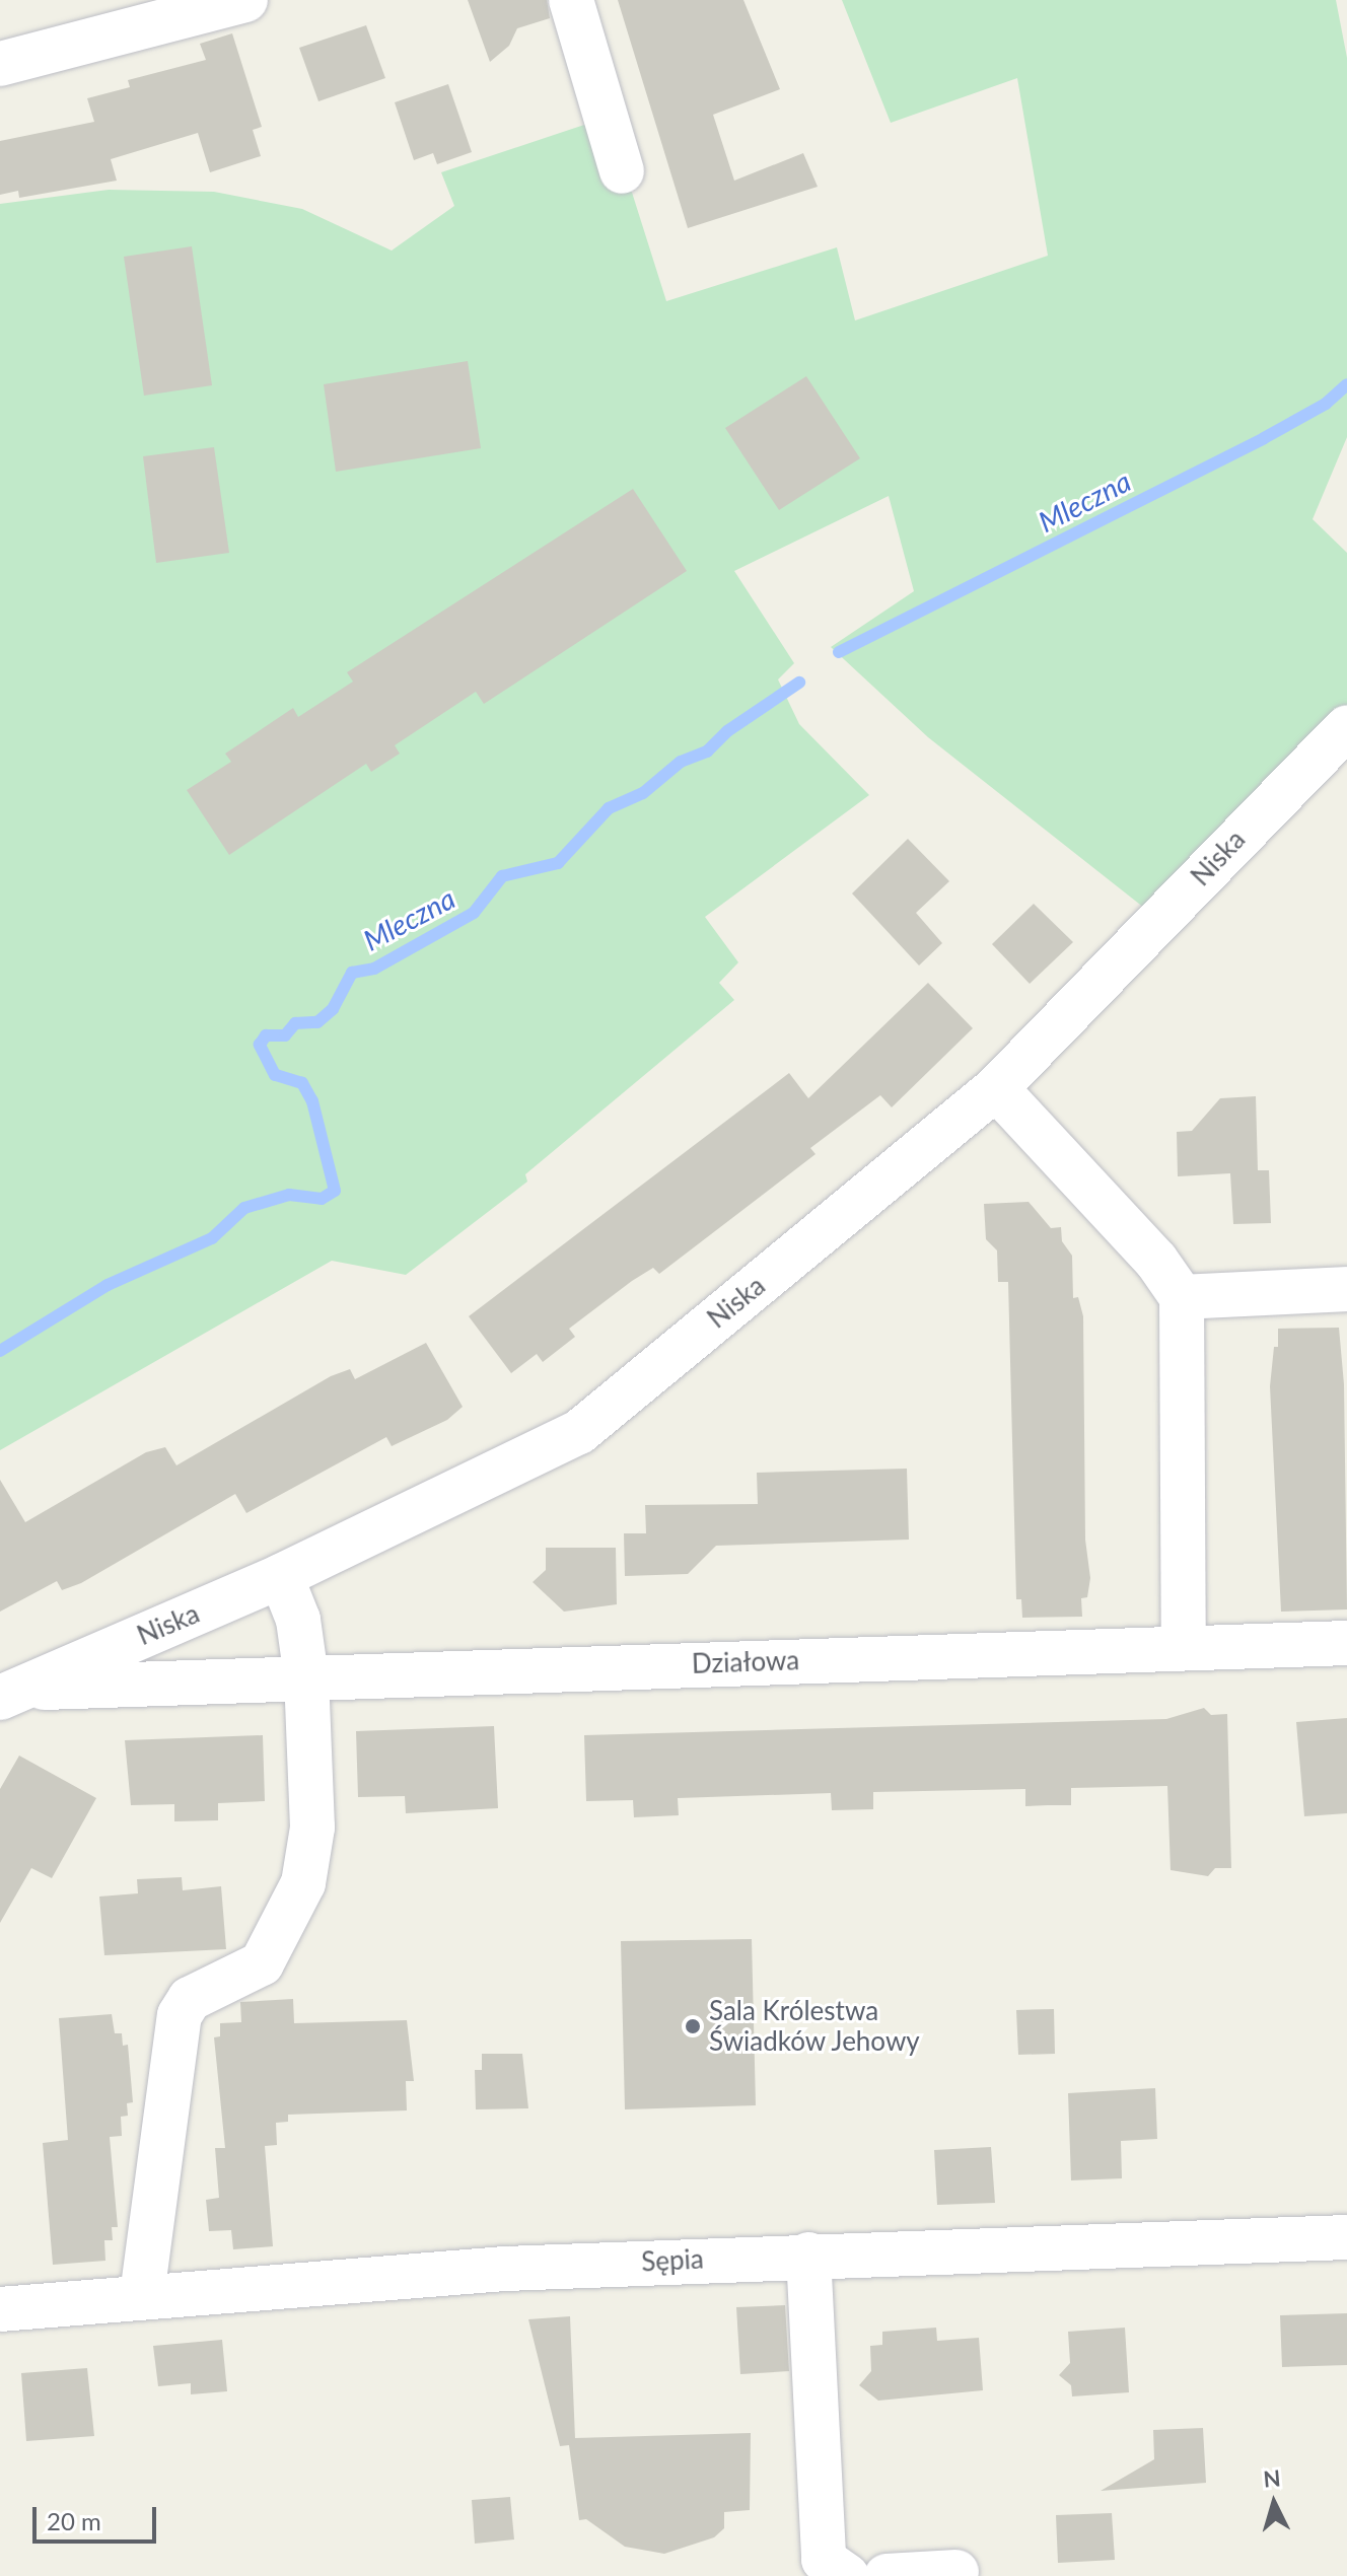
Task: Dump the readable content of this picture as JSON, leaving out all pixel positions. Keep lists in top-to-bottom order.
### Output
{
  "streets": {
    "street": ["Niska", "Działowa", "Sępia"]
  },
  "crossings": [
    ["Niska", "Działowa"]
  ],
  "water": ["Mleczna"],
  "places": ["Sala Królestwa Świadków Jehowy"],
  "scale_bar": "20 m",
  "north": "top"
}
